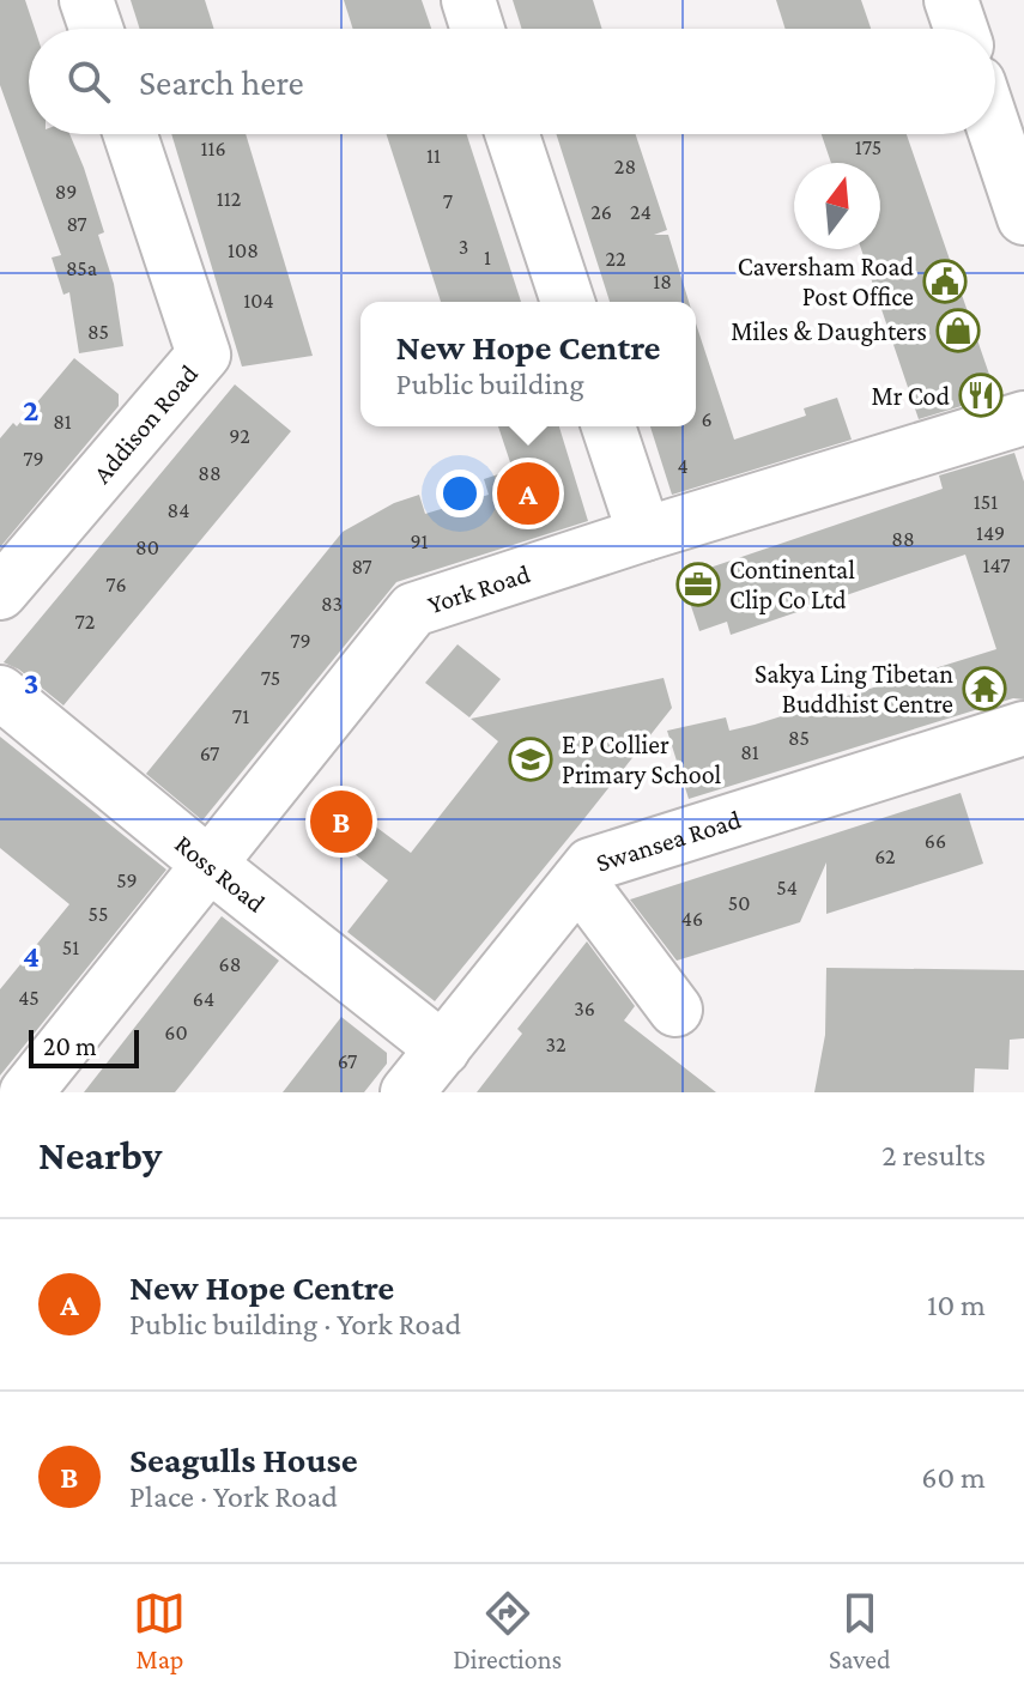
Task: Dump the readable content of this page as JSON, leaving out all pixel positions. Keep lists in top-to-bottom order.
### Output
{
  "streets": {
    "street": [
      "Addison Road",
      "York Road",
      "Swansea Road",
      "Ross Road"
    ]
  },
  "crossings": [
    ["York Road", "Ross Road"],
    ["Swansea Road", "Ross Road"]
  ],
  "places": {
    "public building": ["Caversham Road Post Office"],
    "shop": ["Miles & Daughters"],
    "restaurant": ["Mr Cod"],
    "office": ["Continental Clip Co Ltd"],
    "temple": ["Sakya Ling Tibetan Buddhist Centre"],
    "school or university": ["E P Collier Primary School"]
  },
  "house_numbers": [
    "175",
    "116",
    "11",
    "28",
    "89",
    "112",
    "7",
    "26",
    "24",
    "87",
    "3",
    "108",
    "1",
    "22",
    "85a",
    "18",
    "104",
    "85",
    "6",
    "81",
    "92",
    "79",
    "4",
    "88",
    "151",
    "84",
    "149",
    "88",
    "91",
    "80",
    "147",
    "87",
    "76",
    "83",
    "72",
    "79",
    "75",
    "71",
    "85",
    "81",
    "67",
    "66",
    "62",
    "59",
    "54",
    "50",
    "55",
    "46",
    "51",
    "68",
    "45",
    "64",
    "36",
    "60",
    "32",
    "67"
  ],
  "scale_bar": "20 m",
  "north": "top",
  "page": {
    "search": "Search here",
    "popup": ["New Hope Centre", "Public building"],
    "pins": ["A", "B"],
    "scale": "20 m",
    "heading": ["Nearby", "2 results"],
    "list": [
      {
        "mark": "A",
        "name": "New Hope Centre",
        "note": "Public building · York Road",
        "value": "10 m"
      },
      {
        "mark": "B",
        "name": "Seagulls House",
        "note": "Place · York Road",
        "value": "60 m"
      }
    ],
    "nav": ["Map", "Directions", "Saved"]
  },
  "grid": {
    "rows": ["2", "3", "4"]
  }
}
